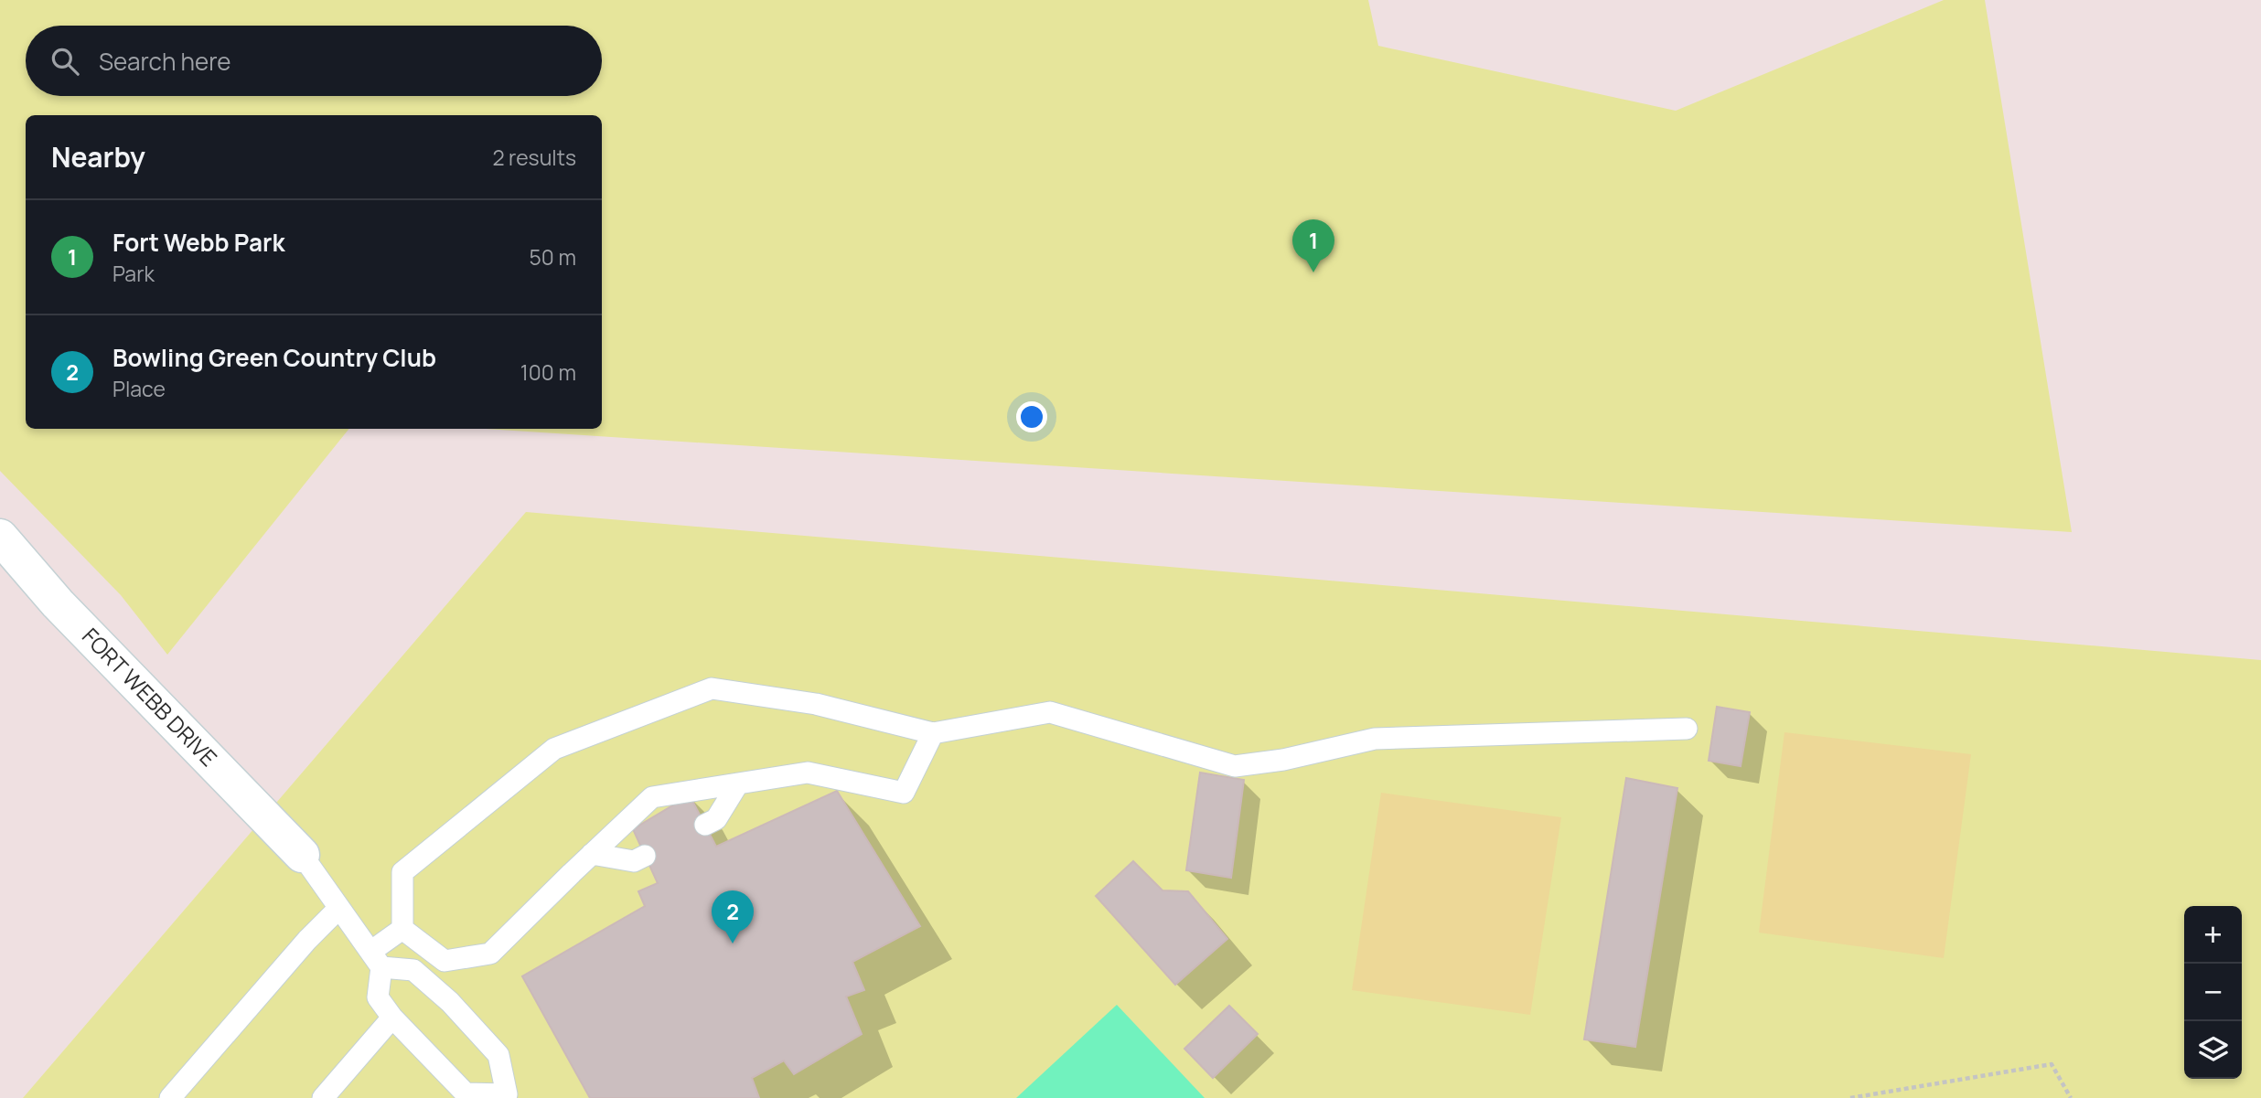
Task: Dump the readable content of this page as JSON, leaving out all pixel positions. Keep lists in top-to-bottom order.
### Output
{
  "streets": {
    "street": ["FORT WEBB DRIVE"]
  },
  "page": {
    "search": "Search here",
    "heading": ["Nearby", "2 results"],
    "list": [
      {
        "mark": "1",
        "name": "Fort Webb Park",
        "note": "Park",
        "value": "50 m"
      },
      {
        "mark": "2",
        "name": "Bowling Green Country Club",
        "note": "Place",
        "value": "100 m"
      }
    ],
    "pins": ["1", "2"],
    "map_buttons": ["+", "−"]
  }
}
